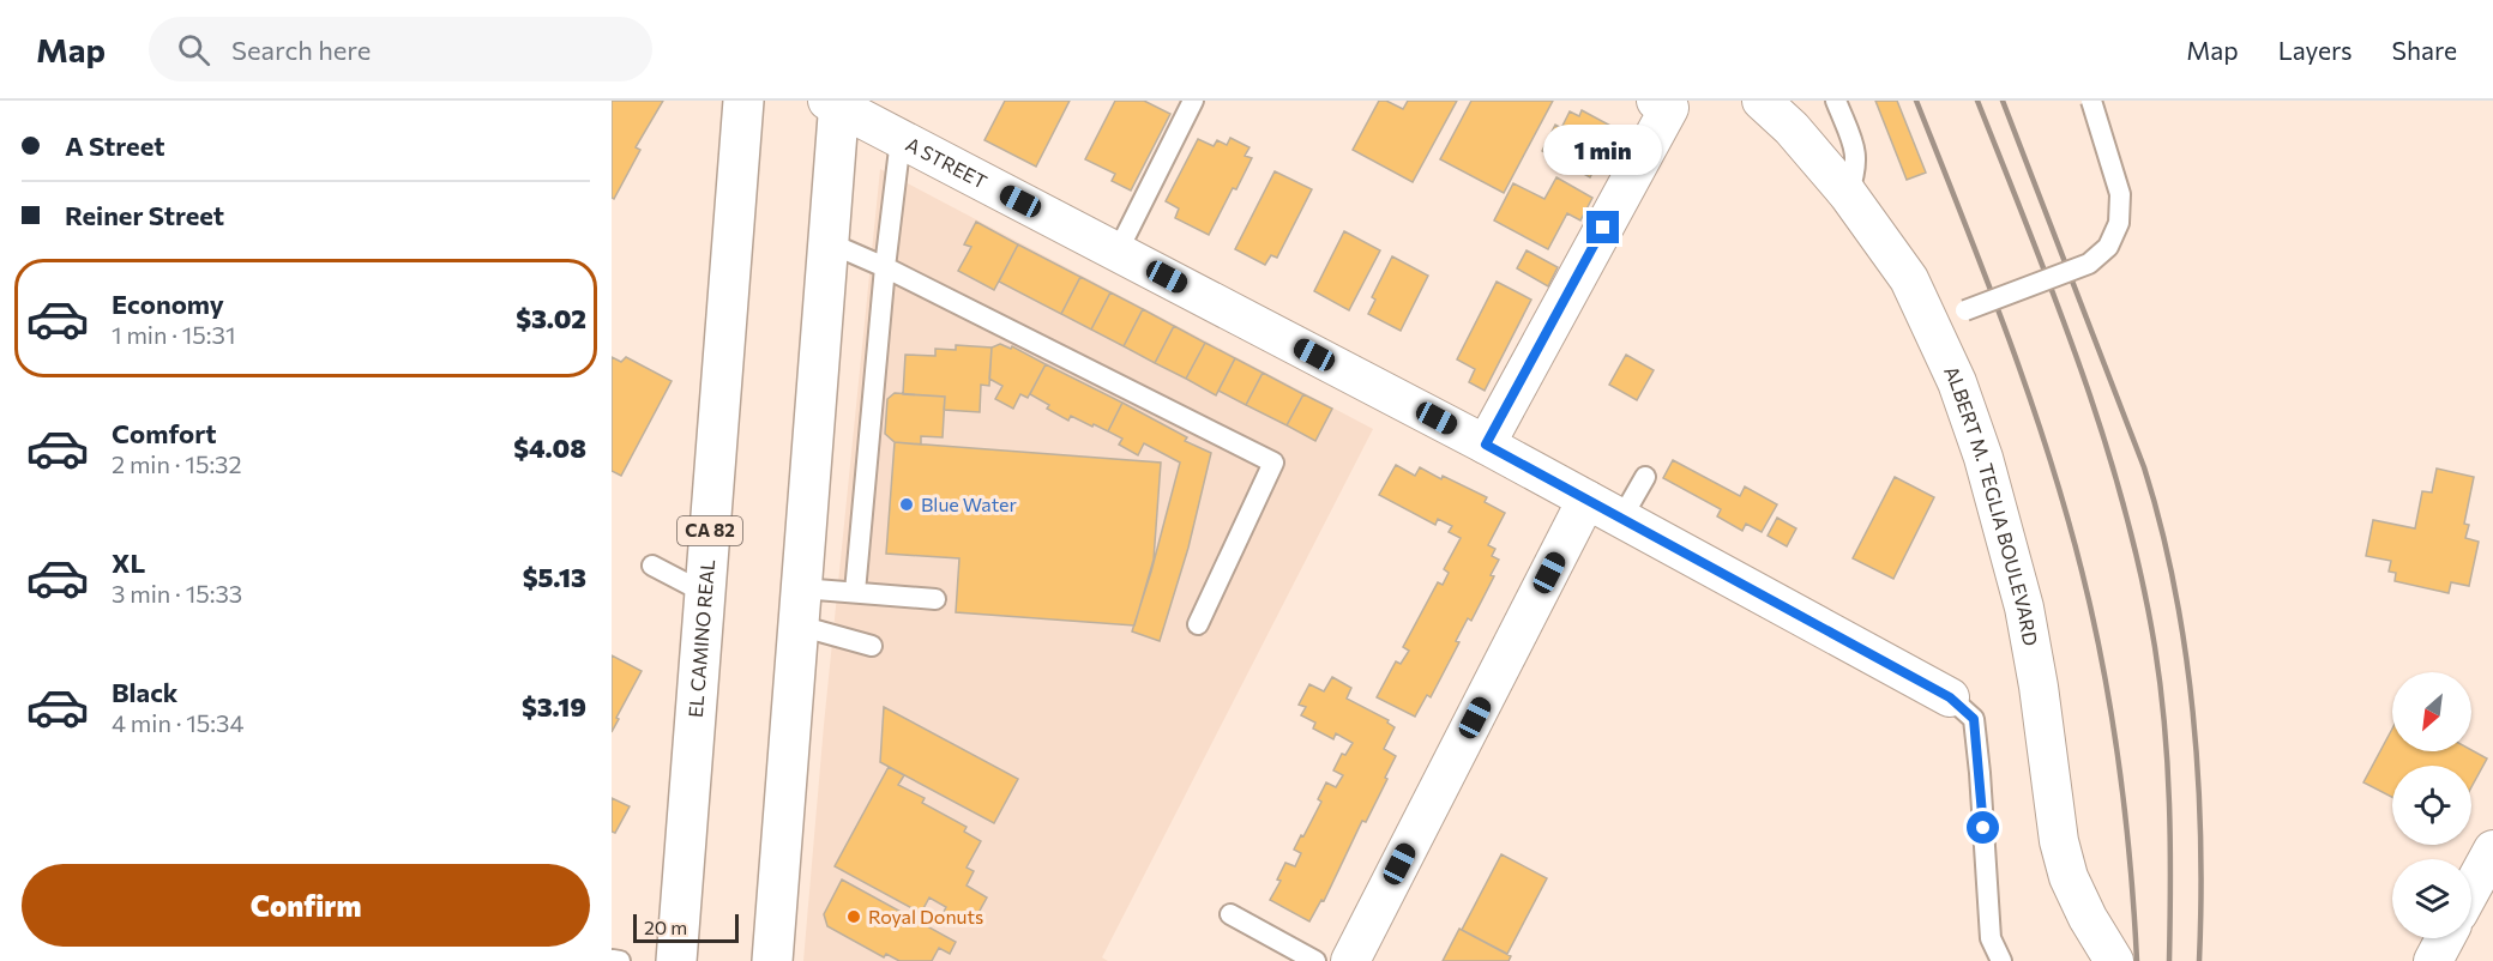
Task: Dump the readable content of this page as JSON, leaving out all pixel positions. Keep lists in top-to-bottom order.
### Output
{
  "streets": {
    "main road": ["CA 82", "EL CAMINO REAL"],
    "street": ["A STREET", "ALBERT M. TEGLIA BOULEVARD"]
  },
  "places": ["Blue Water", "Royal Donuts"],
  "scale_bar": "20 m",
  "north": "bottom left",
  "page": {
    "header": "Map",
    "search": "Search here",
    "nav": ["Map", "Layers", "Share"],
    "banner": ["A Street", "Reiner Street"],
    "bubble": "1 min",
    "list": [
      {
        "name": "Economy",
        "note": "1 min · 15:31",
        "value": "$3.02"
      },
      {
        "name": "Comfort",
        "note": "2 min · 15:32",
        "value": "$4.08"
      },
      {
        "name": "XL",
        "note": "3 min · 15:33",
        "value": "$5.13"
      },
      {
        "name": "Black",
        "note": "4 min · 15:34",
        "value": "$3.19"
      }
    ],
    "buttons": "Confirm",
    "scale": "20 m"
  }
}
